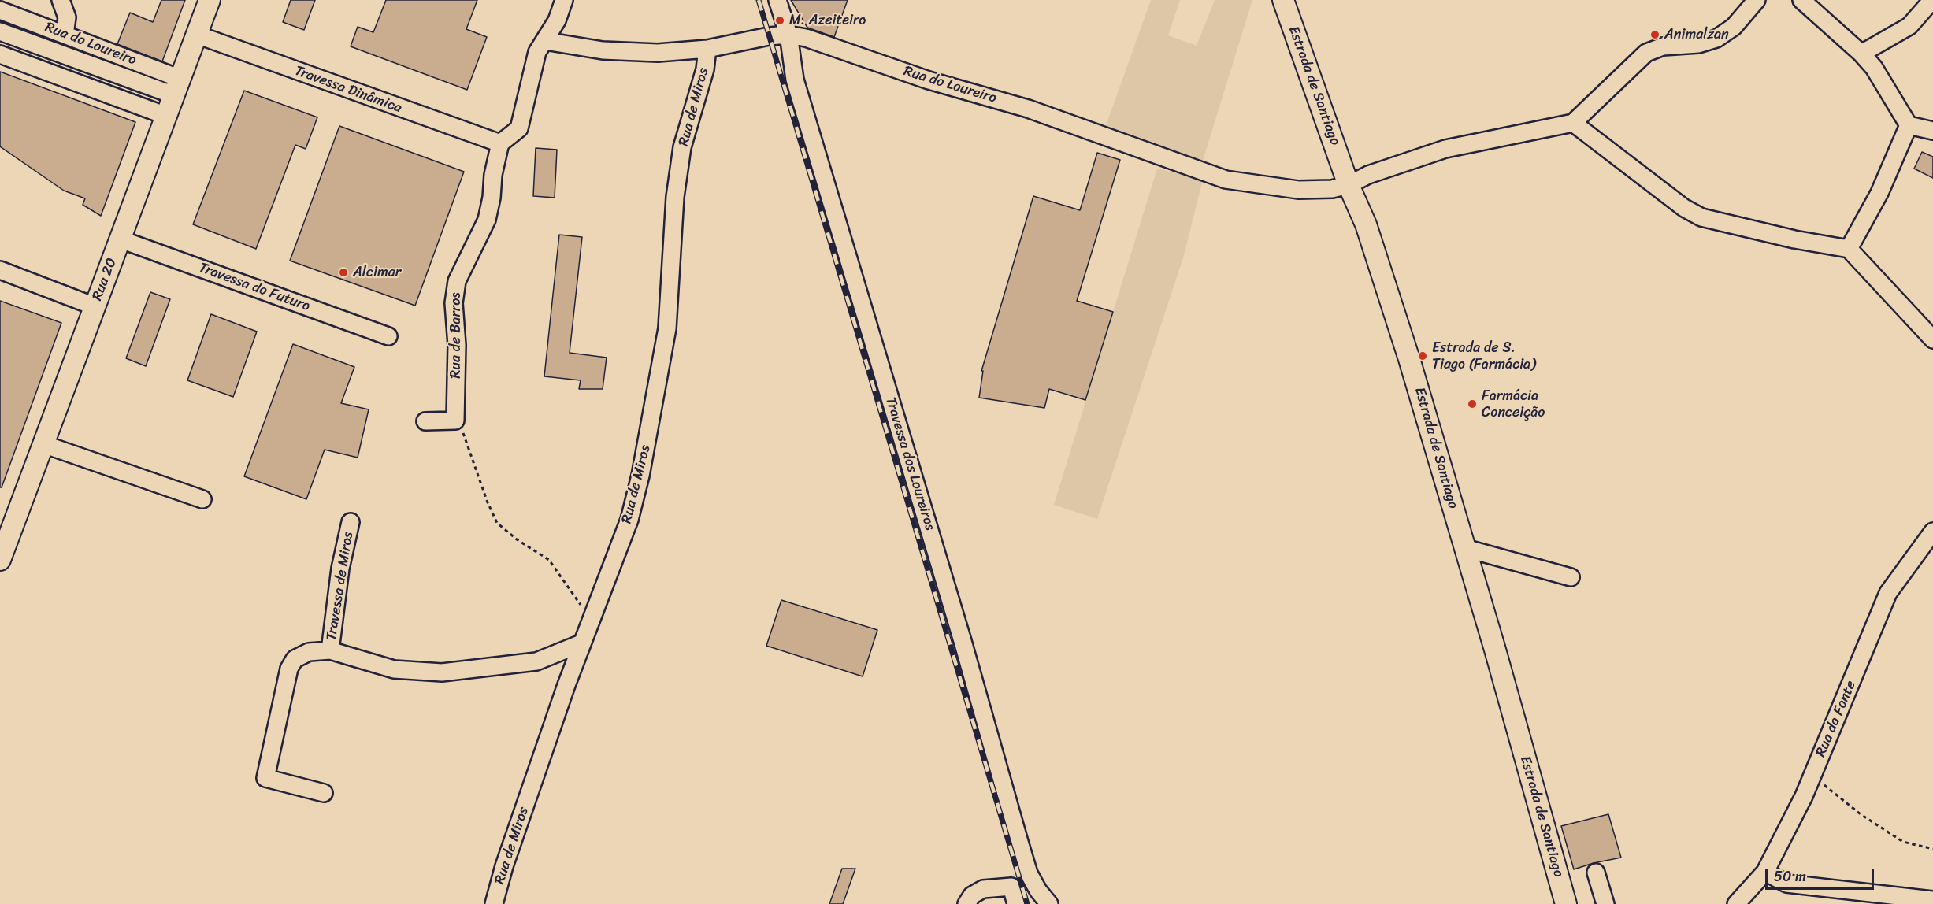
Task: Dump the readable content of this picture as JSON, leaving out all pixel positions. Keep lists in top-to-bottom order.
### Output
{
  "streets": {
    "main road": ["Estrada de Santiago", "Rua 20"],
    "street": [
      "Rua do Loureiro",
      "Travessa Dinâmica",
      "Rua de Miros",
      "Travessa do Futuro",
      "Rua de Barros",
      "Travessa dos Loureiros",
      "Travessa de Miros",
      "Rua da Fonte"
    ]
  },
  "crossings": [
    ["Rua do Loureiro", "Estrada de Santiago"],
    ["Rua do Loureiro", "Rua de Miros"],
    ["Rua do Loureiro", "Rua 20"],
    ["Rua do Loureiro", "Travessa dos Loureiros"],
    ["Travessa Dinâmica", "Rua 20"],
    ["Travessa Dinâmica", "Rua de Barros"],
    ["Rua de Miros", "Travessa de Miros"],
    ["Rua 20", "Travessa do Futuro"]
  ],
  "places": [
    "M. Azeiteiro",
    "Animalzan",
    "Alcimar",
    "Estrada de S. Tiago (Farmácia)",
    "Farmácia Conceição"
  ],
  "scale_bar": "50 m"
}
